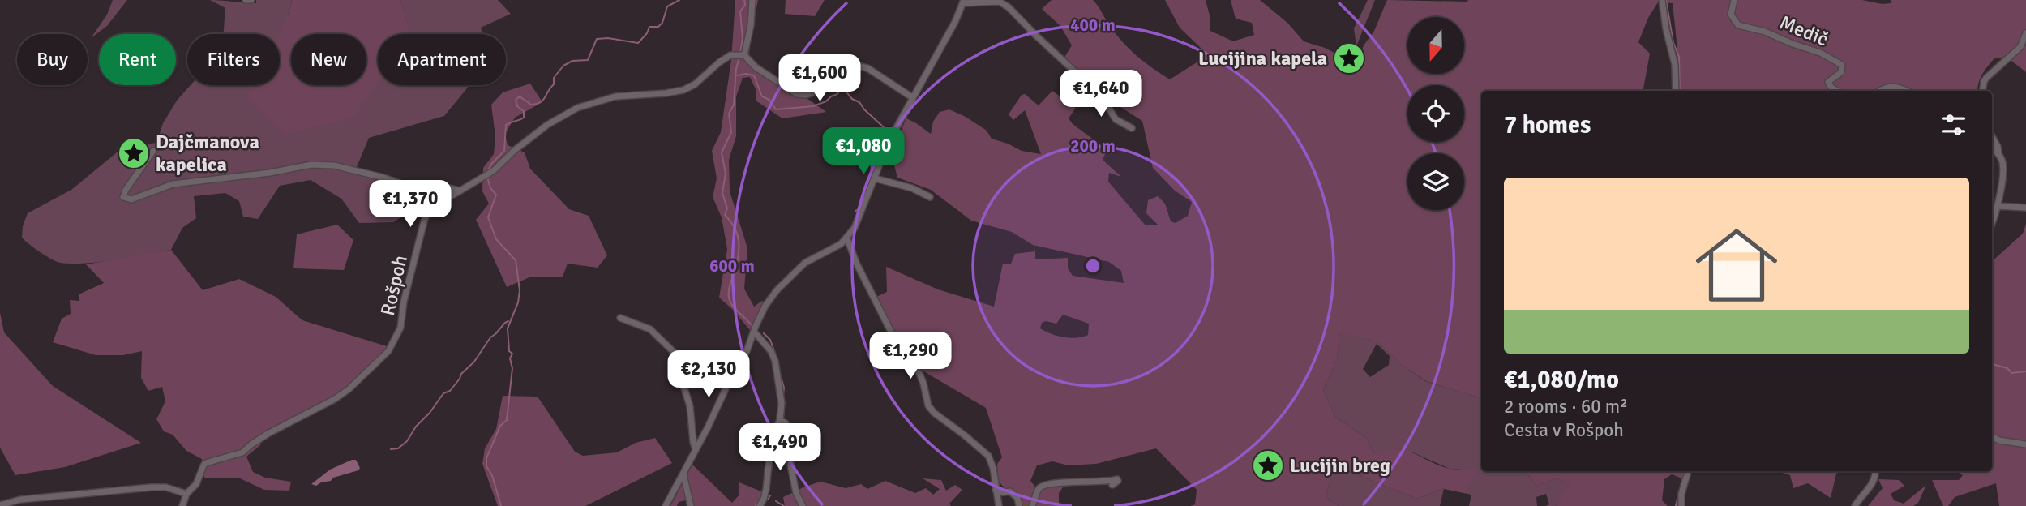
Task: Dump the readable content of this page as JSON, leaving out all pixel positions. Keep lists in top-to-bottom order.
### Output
{
  "streets": {
    "street": ["Medič", "Rošpoh"]
  },
  "places": {
    "place": ["Lucijina kapela", "Dajčmanova kapelica", "Lucijin breg"]
  },
  "north": "bottom",
  "page": {
    "chip": [
      "Buy",
      "Rent",
      "Filters",
      "New",
      "Apartment"
    ],
    "price": [
      "€1,600",
      "€1,640",
      "€1,080",
      "€1,370",
      "€1,290",
      "€2,130",
      "€1,490"
    ],
    "heading": "7 homes",
    "list": [
      {
        "name": "€1,080/mo",
        "note": "2 rooms · 60 m² · Cesta v Rošpoh"
      }
    ]
  },
  "rings": ["400 m", "200 m", "600 m"]
}
